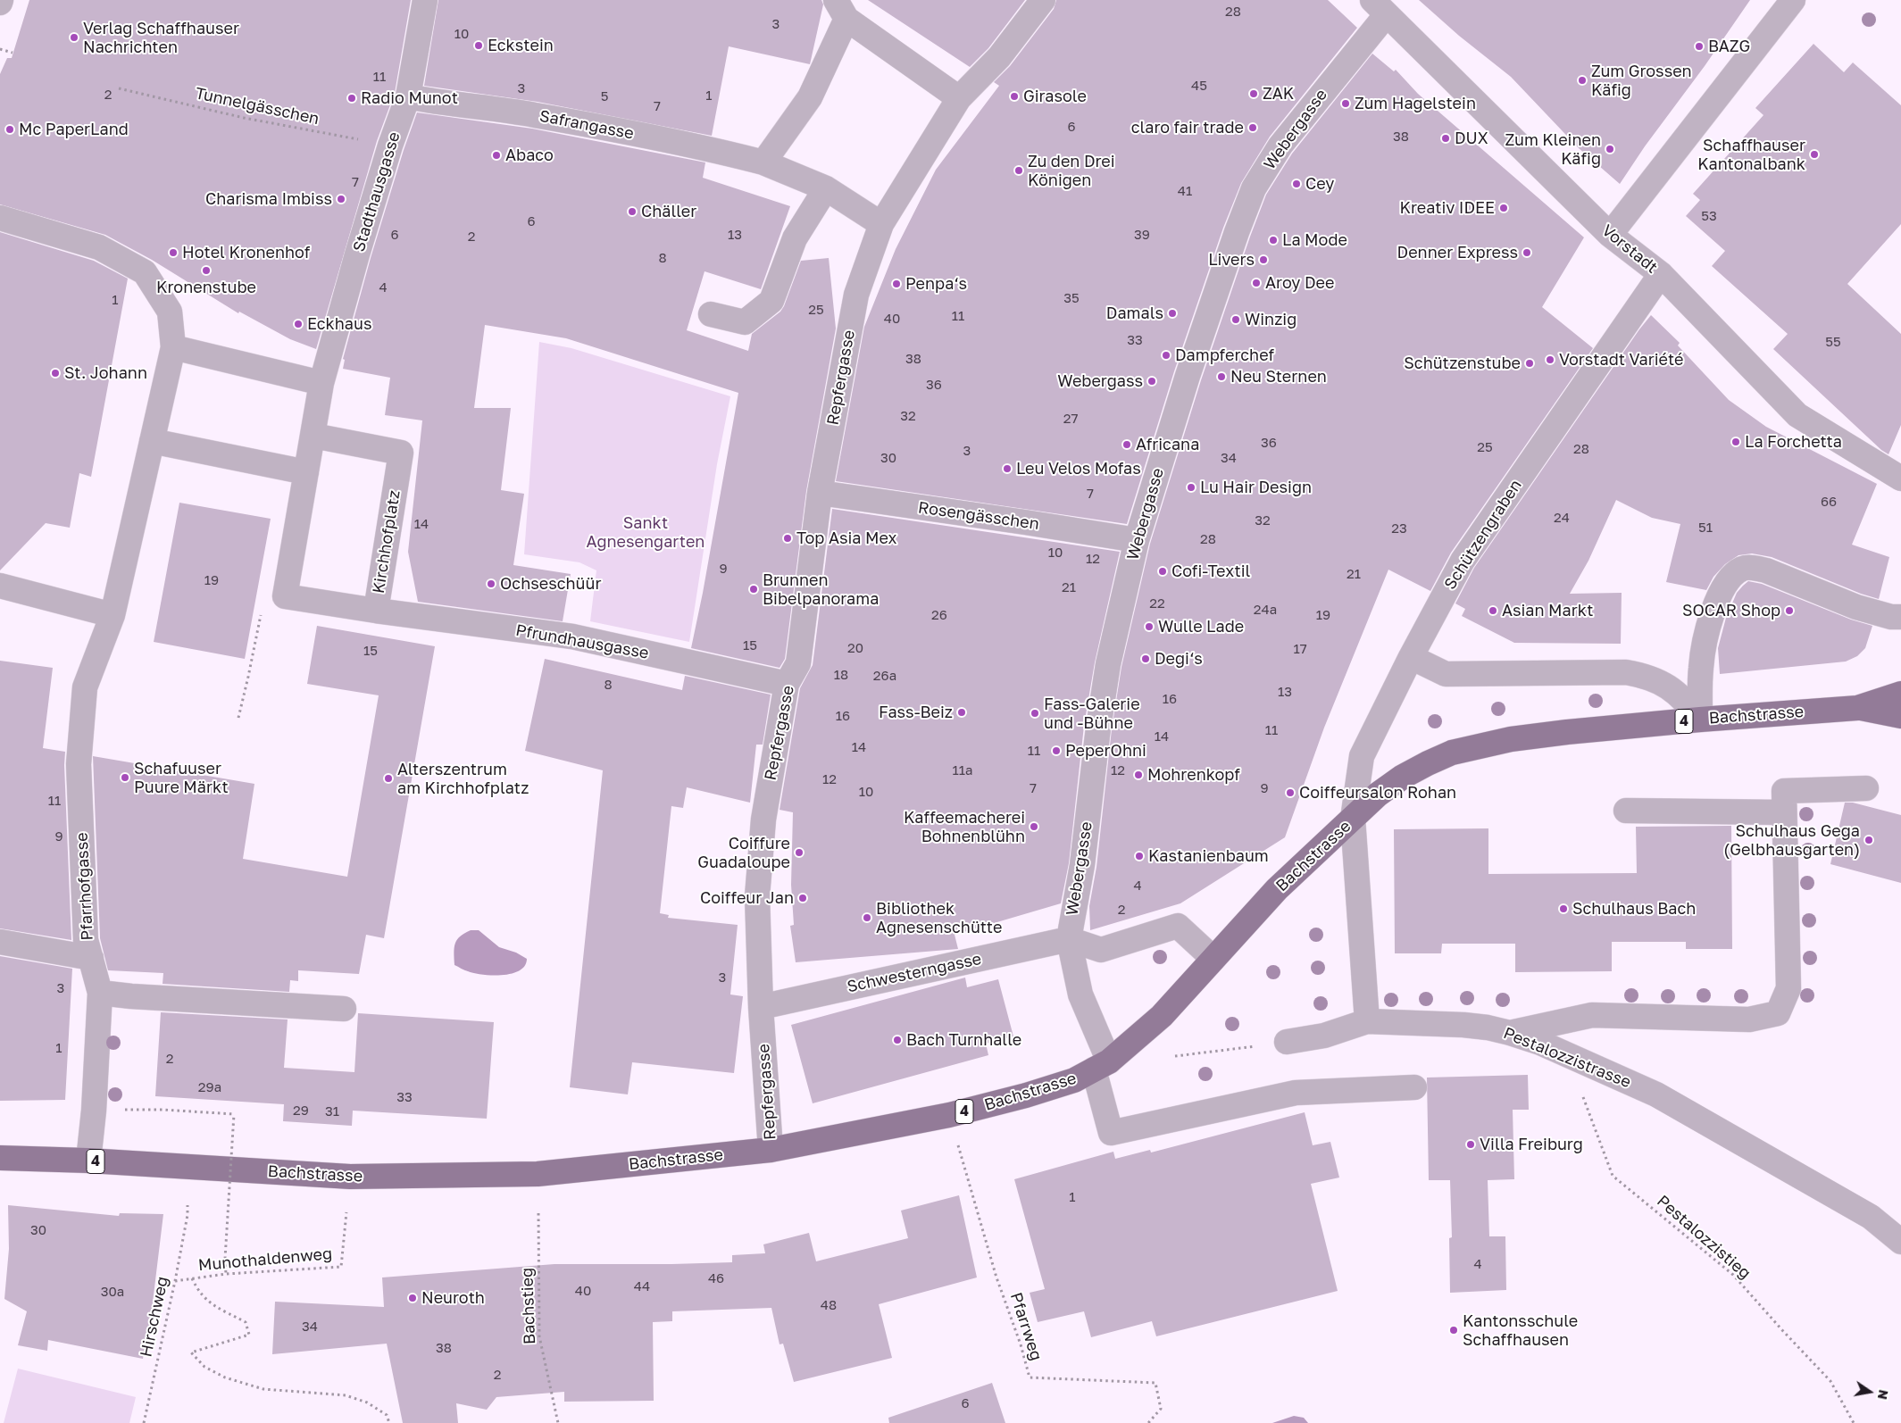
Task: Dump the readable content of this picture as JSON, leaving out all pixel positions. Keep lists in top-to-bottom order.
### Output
{
  "streets": {
    "main road": ["Bachstrasse", "4"],
    "street": [
      "Safrangasse",
      "Webergasse",
      "Stadthausgasse",
      "Vorstadt",
      "Repfergasse",
      "Rosengässchen",
      "Schützengraben",
      "Kirchhofplatz",
      "Pfrundhausgasse",
      "Pfarrhofgasse",
      "Schwesterngasse",
      "Pestalozzistrasse"
    ],
    "path": [
      "Tunnelgässchen",
      "Pestalozzistieg",
      "Munothaldenweg",
      "Bachstieg",
      "Hirschweg",
      "Pfarrweg"
    ]
  },
  "crossings": [
    ["Tunnelgässchen", "Stadthausgasse"],
    ["Safrangasse", "Stadthausgasse"],
    ["Safrangasse", "Repfergasse"],
    ["Webergasse", "Vorstadt"],
    ["Webergasse", "Rosengässchen"],
    ["Webergasse", "Bachstrasse"],
    ["Webergasse", "Schwesterngasse"],
    ["Vorstadt", "Schützengraben"],
    ["Repfergasse", "Rosengässchen"],
    ["Repfergasse", "Pfrundhausgasse"],
    ["Repfergasse", "Bachstrasse"],
    ["Repfergasse", "Schwesterngasse"],
    ["Schützengraben", "Bachstrasse"],
    ["Kirchhofplatz", "Pfrundhausgasse"],
    ["Bachstrasse", "Pfarrhofgasse"],
    ["Pestalozzistrasse", "Pestalozzistieg"],
    ["Munothaldenweg", "Hirschweg"]
  ],
  "parks": ["Sankt Agnesengarten"],
  "places": [
    "Verlag Schaffhauser Nachrichten",
    "Eckstein",
    "BAZG",
    "Zum Grossen Käfig",
    "ZAK",
    "Girasole",
    "Radio Munot",
    "Zum Hagelstein",
    "claro fair trade",
    "Mc PaperLand",
    "DUX",
    "Zum Kleinen Käfig",
    "Schaffhauser Kantonalbank",
    "Abaco",
    "Zu den Drei Königen",
    "Cey",
    "Charisma Imbiss",
    "Kreativ IDEE",
    "Chäller",
    "La Mode",
    "Hotel Kronenhof",
    "Denner Express",
    "Livers",
    "Kronenstube",
    "Aroy Dee",
    "Penpa‘s",
    "Damals",
    "Winzig",
    "Eckhaus",
    "Dampferchef",
    "Vorstadt Variété",
    "Schützenstube",
    "St. Johann",
    "Neu Sternen",
    "Webergass",
    "La Forchetta",
    "Africana",
    "Leu Velos Mofas",
    "Lu Hair Design",
    "Top Asia Mex",
    "Cofi-Textil",
    "Ochseschüür",
    "Brunnen Bibelpanorama",
    "Asian Markt",
    "SOCAR Shop",
    "Wulle Lade",
    "Degi‘s",
    "Fass-Beiz",
    "Fass-Galerie und -Bühne",
    "PeperOhni",
    "Mohrenkopf",
    "Schafuuser Puure Märkt",
    "Alterszentrum am Kirchhofplatz",
    "Coiffeursalon Rohan",
    "Kaffeemacherei Bohnenblühn",
    "Schulhaus Gega (Gelbhausgarten)",
    "Coiffure Guadaloupe",
    "Kastanienbaum",
    "Coiffeur Jan",
    "Schulhaus Bach",
    "Bibliothek Agnesenschütte",
    "Bach Turnhalle",
    "Villa Freiburg",
    "Neuroth",
    "Kantonsschule Schaffhausen"
  ],
  "house_numbers": [
    "28",
    "3",
    "10",
    "11",
    "45",
    "3",
    "2",
    "1",
    "5",
    "7",
    "6",
    "38",
    "7",
    "41",
    "53",
    "6",
    "6",
    "13",
    "39",
    "2",
    "8",
    "4",
    "35",
    "1",
    "25",
    "11",
    "40",
    "33",
    "55",
    "38",
    "36",
    "32",
    "27",
    "36",
    "25",
    "28",
    "3",
    "30",
    "34",
    "7",
    "66",
    "24",
    "32",
    "14",
    "51",
    "23",
    "28",
    "10",
    "12",
    "9",
    "21",
    "19",
    "21",
    "22",
    "24a",
    "26",
    "19",
    "15",
    "20",
    "17",
    "15",
    "18",
    "26a",
    "8",
    "13",
    "16",
    "16",
    "11",
    "14",
    "14",
    "11",
    "11a",
    "12",
    "12",
    "7",
    "9",
    "10",
    "11",
    "9",
    "4",
    "2",
    "3",
    "3",
    "1",
    "2",
    "29a",
    "33",
    "29",
    "31",
    "1",
    "30",
    "4",
    "46",
    "44",
    "40",
    "30a",
    "48",
    "34",
    "38",
    "2",
    "6"
  ],
  "north": "right"
}
